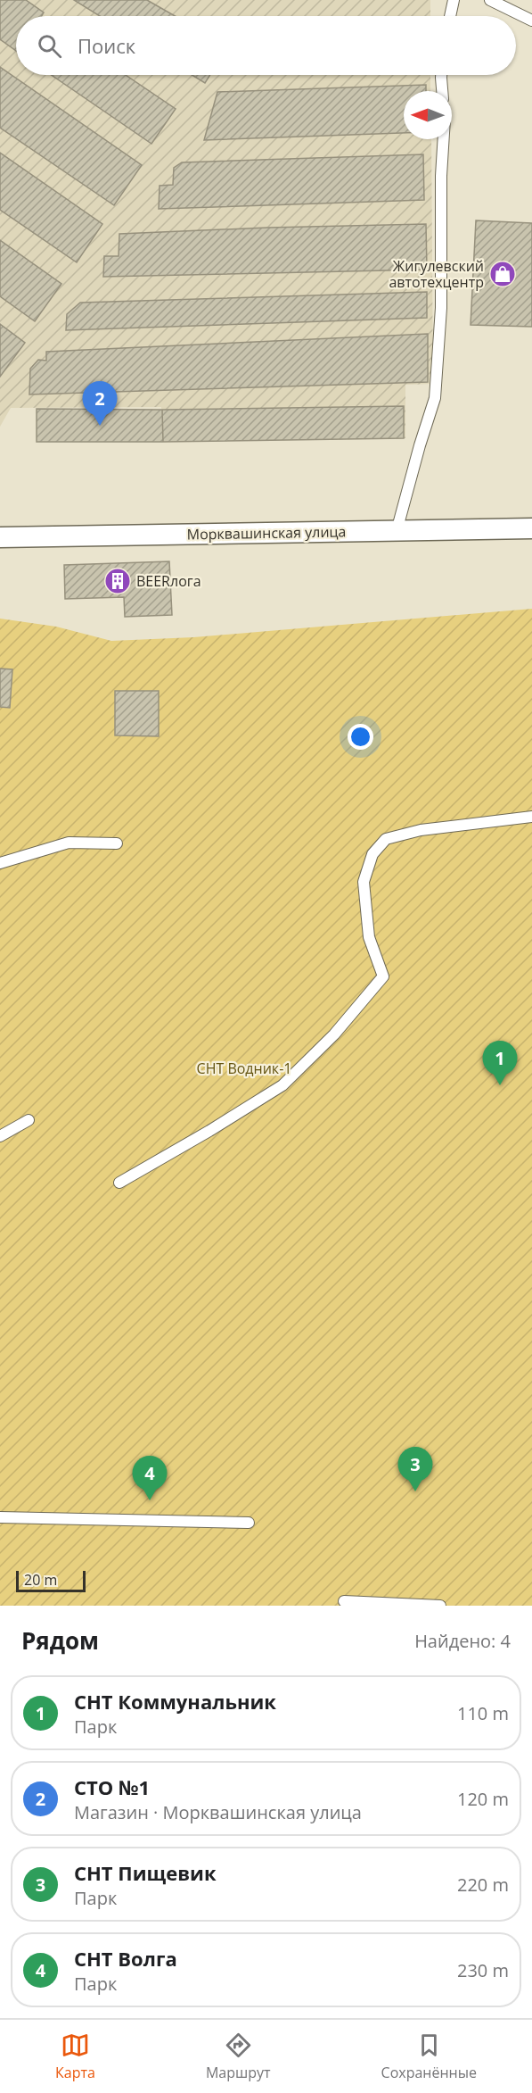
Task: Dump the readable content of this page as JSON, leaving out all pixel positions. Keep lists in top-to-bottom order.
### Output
{
  "streets": {
    "street": ["Морквашинская улица"]
  },
  "parks": ["СНТ Водник-1"],
  "places": {
    "shop": ["Жигулевский автотехцентр"],
    "building": ["BEERлога"]
  },
  "scale_bar": "20 m",
  "north": "left",
  "page": {
    "search": "Поиск",
    "pins": [
      "2",
      "1",
      "3",
      "4"
    ],
    "scale": "20 m",
    "heading": ["Рядом", "Найдено: 4"],
    "list": [
      {
        "mark": "1",
        "name": "СНТ Коммунальник",
        "note": "Парк",
        "value": "110 m"
      },
      {
        "mark": "2",
        "name": "СТО №1",
        "note": "Магазин · Морквашинская улица",
        "value": "120 m"
      },
      {
        "mark": "3",
        "name": "СНТ Пищевик",
        "note": "Парк",
        "value": "220 m"
      },
      {
        "mark": "4",
        "name": "СНТ Волга",
        "note": "Парк",
        "value": "230 m"
      }
    ],
    "nav": ["Карта", "Маршрут", "Сохранённые"]
  }
}
